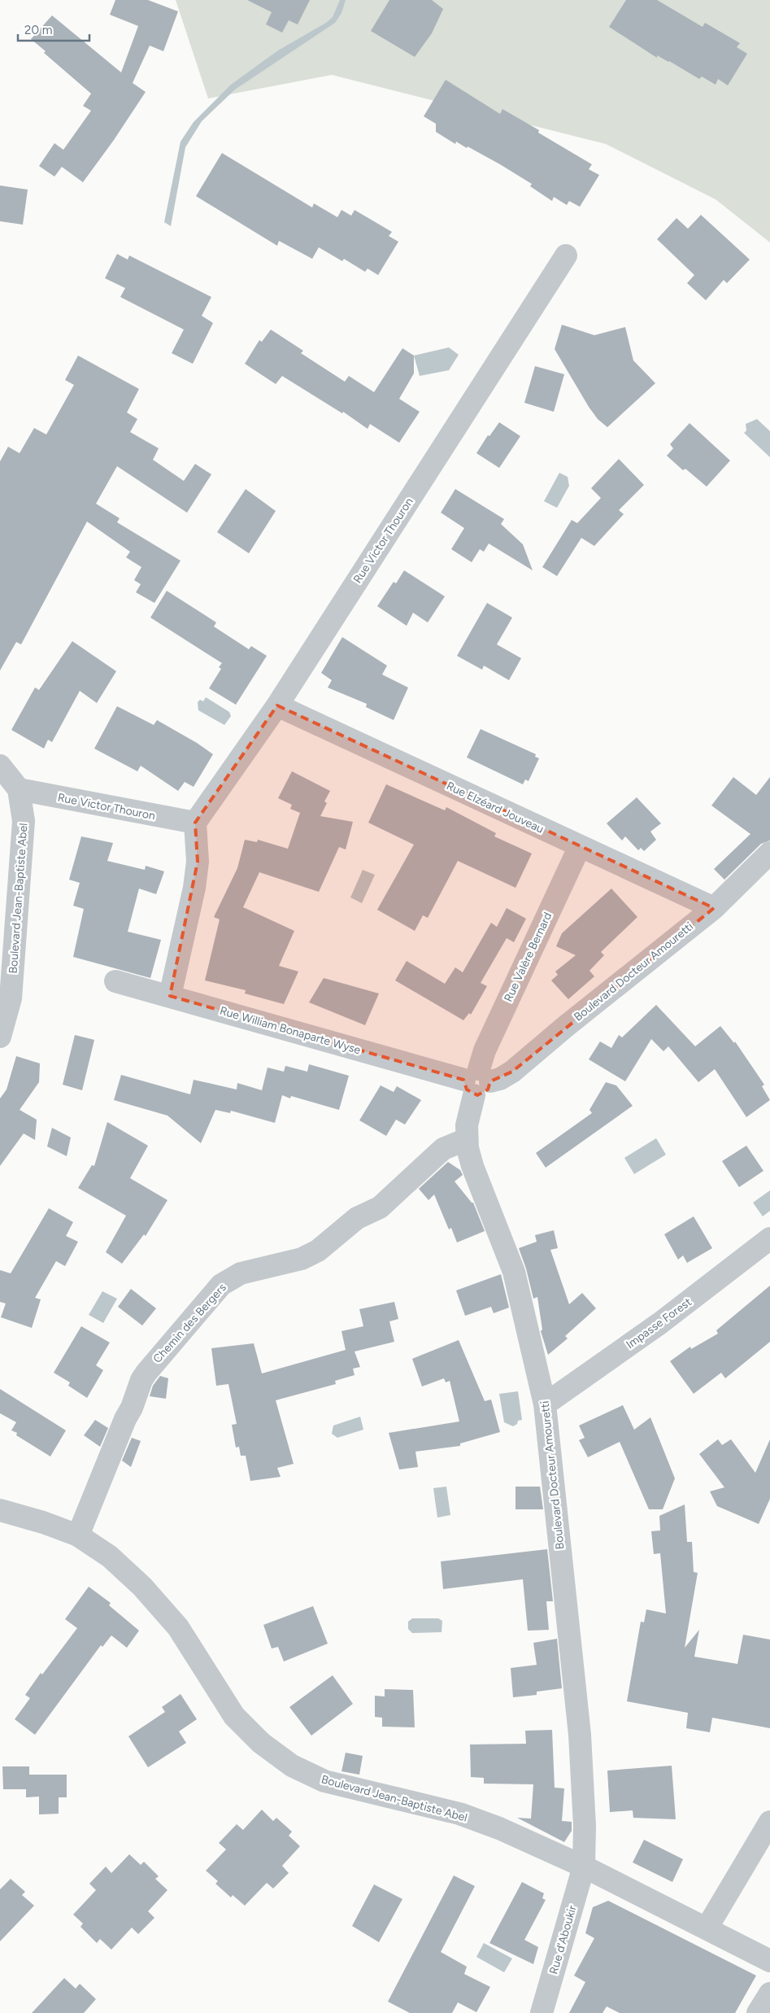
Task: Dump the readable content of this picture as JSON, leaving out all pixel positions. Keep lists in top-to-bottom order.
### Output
{
  "streets": {
    "street": [
      "Rue Victor Thouron",
      "Rue Elzéard Jouveau",
      "Boulevard Jean-Baptiste Abel",
      "Rue Valère Bernard",
      "Boulevard Docteur Amouretti",
      "Rue William Bonaparte Wyse",
      "Chemin des Bergers",
      "Impasse Forest",
      "Rue d'Aboukir"
    ]
  },
  "crossings": [
    ["Rue Victor Thouron", "Rue Elzéard Jouveau"],
    ["Rue Victor Thouron", "Boulevard Jean-Baptiste Abel"],
    ["Rue Elzéard Jouveau", "Rue Valère Bernard"],
    ["Rue Elzéard Jouveau", "Boulevard Docteur Amouretti"],
    ["Boulevard Jean-Baptiste Abel", "Boulevard Docteur Amouretti"],
    ["Boulevard Jean-Baptiste Abel", "Chemin des Bergers"],
    ["Boulevard Jean-Baptiste Abel", "Rue d'Aboukir"],
    ["Rue Valère Bernard", "Boulevard Docteur Amouretti"],
    ["Rue Valère Bernard", "Rue William Bonaparte Wyse"],
    ["Boulevard Docteur Amouretti", "Rue William Bonaparte Wyse"],
    ["Boulevard Docteur Amouretti", "Chemin des Bergers"],
    ["Boulevard Docteur Amouretti", "Impasse Forest"],
    ["Boulevard Docteur Amouretti", "Rue d'Aboukir"]
  ],
  "scale_bar": "20 m"
}
